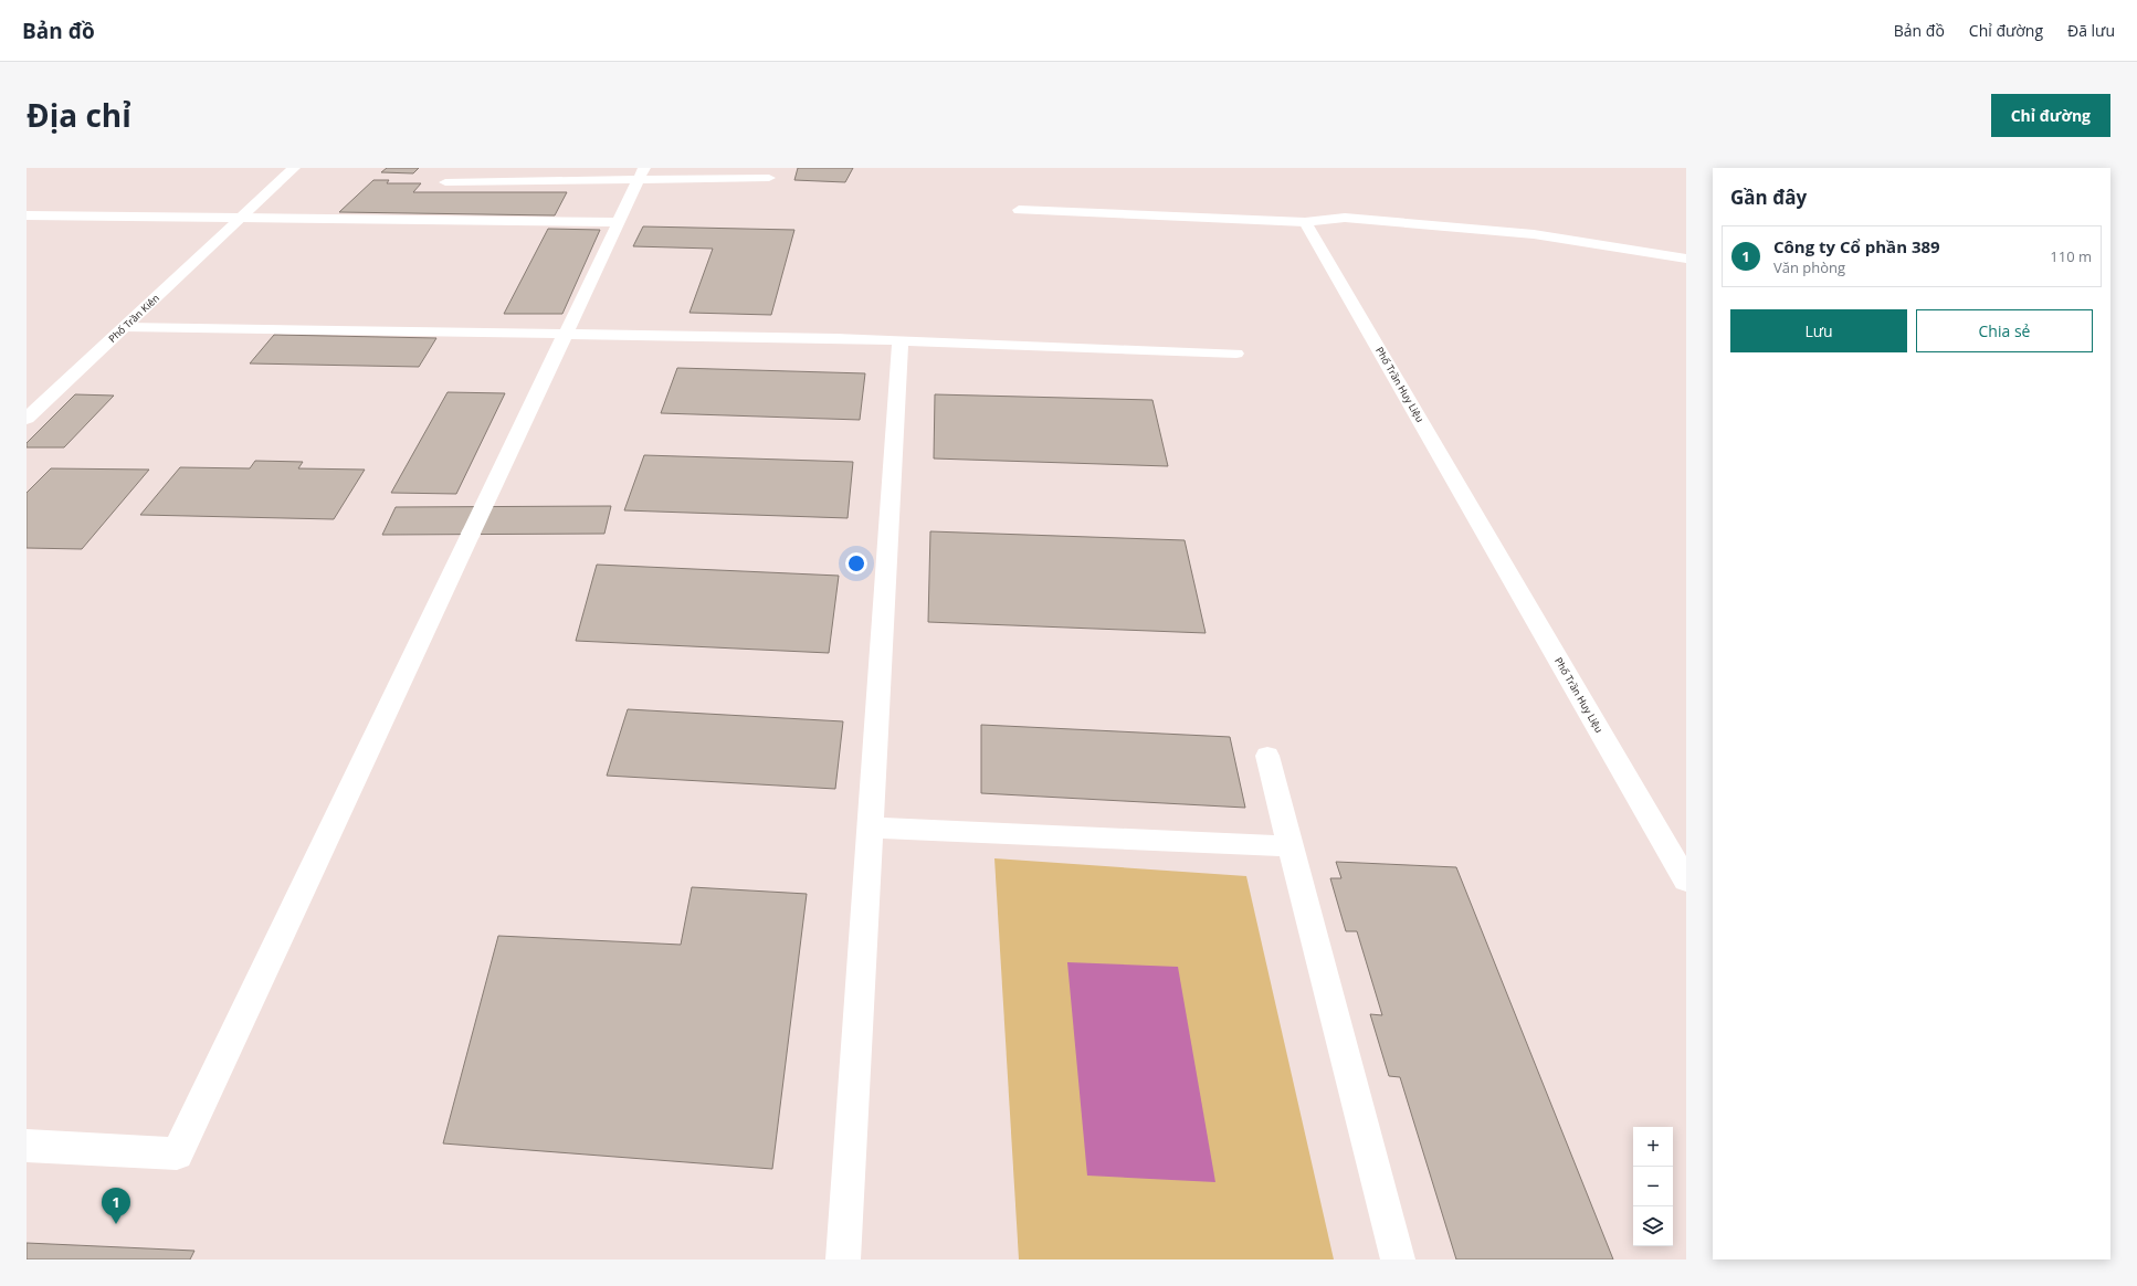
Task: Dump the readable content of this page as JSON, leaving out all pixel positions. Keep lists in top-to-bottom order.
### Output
{
  "streets": {
    "street": ["Phố Trần Kiên", "Phố Trần Huy Liệu"]
  },
  "page": {
    "header": "Bản đồ",
    "nav": ["Bản đồ", "Chỉ đường", "Đã lưu"],
    "title": "Địa chỉ",
    "buttons": [
      "Chỉ đường",
      ["Lưu", "Chia sẻ"]
    ],
    "heading": "Gần đây",
    "list": [
      {
        "mark": "1",
        "name": "Công ty Cổ phần 389",
        "note": "Văn phòng",
        "value": "110 m"
      }
    ],
    "map_buttons": ["+", "−"],
    "pins": "1"
  }
}
